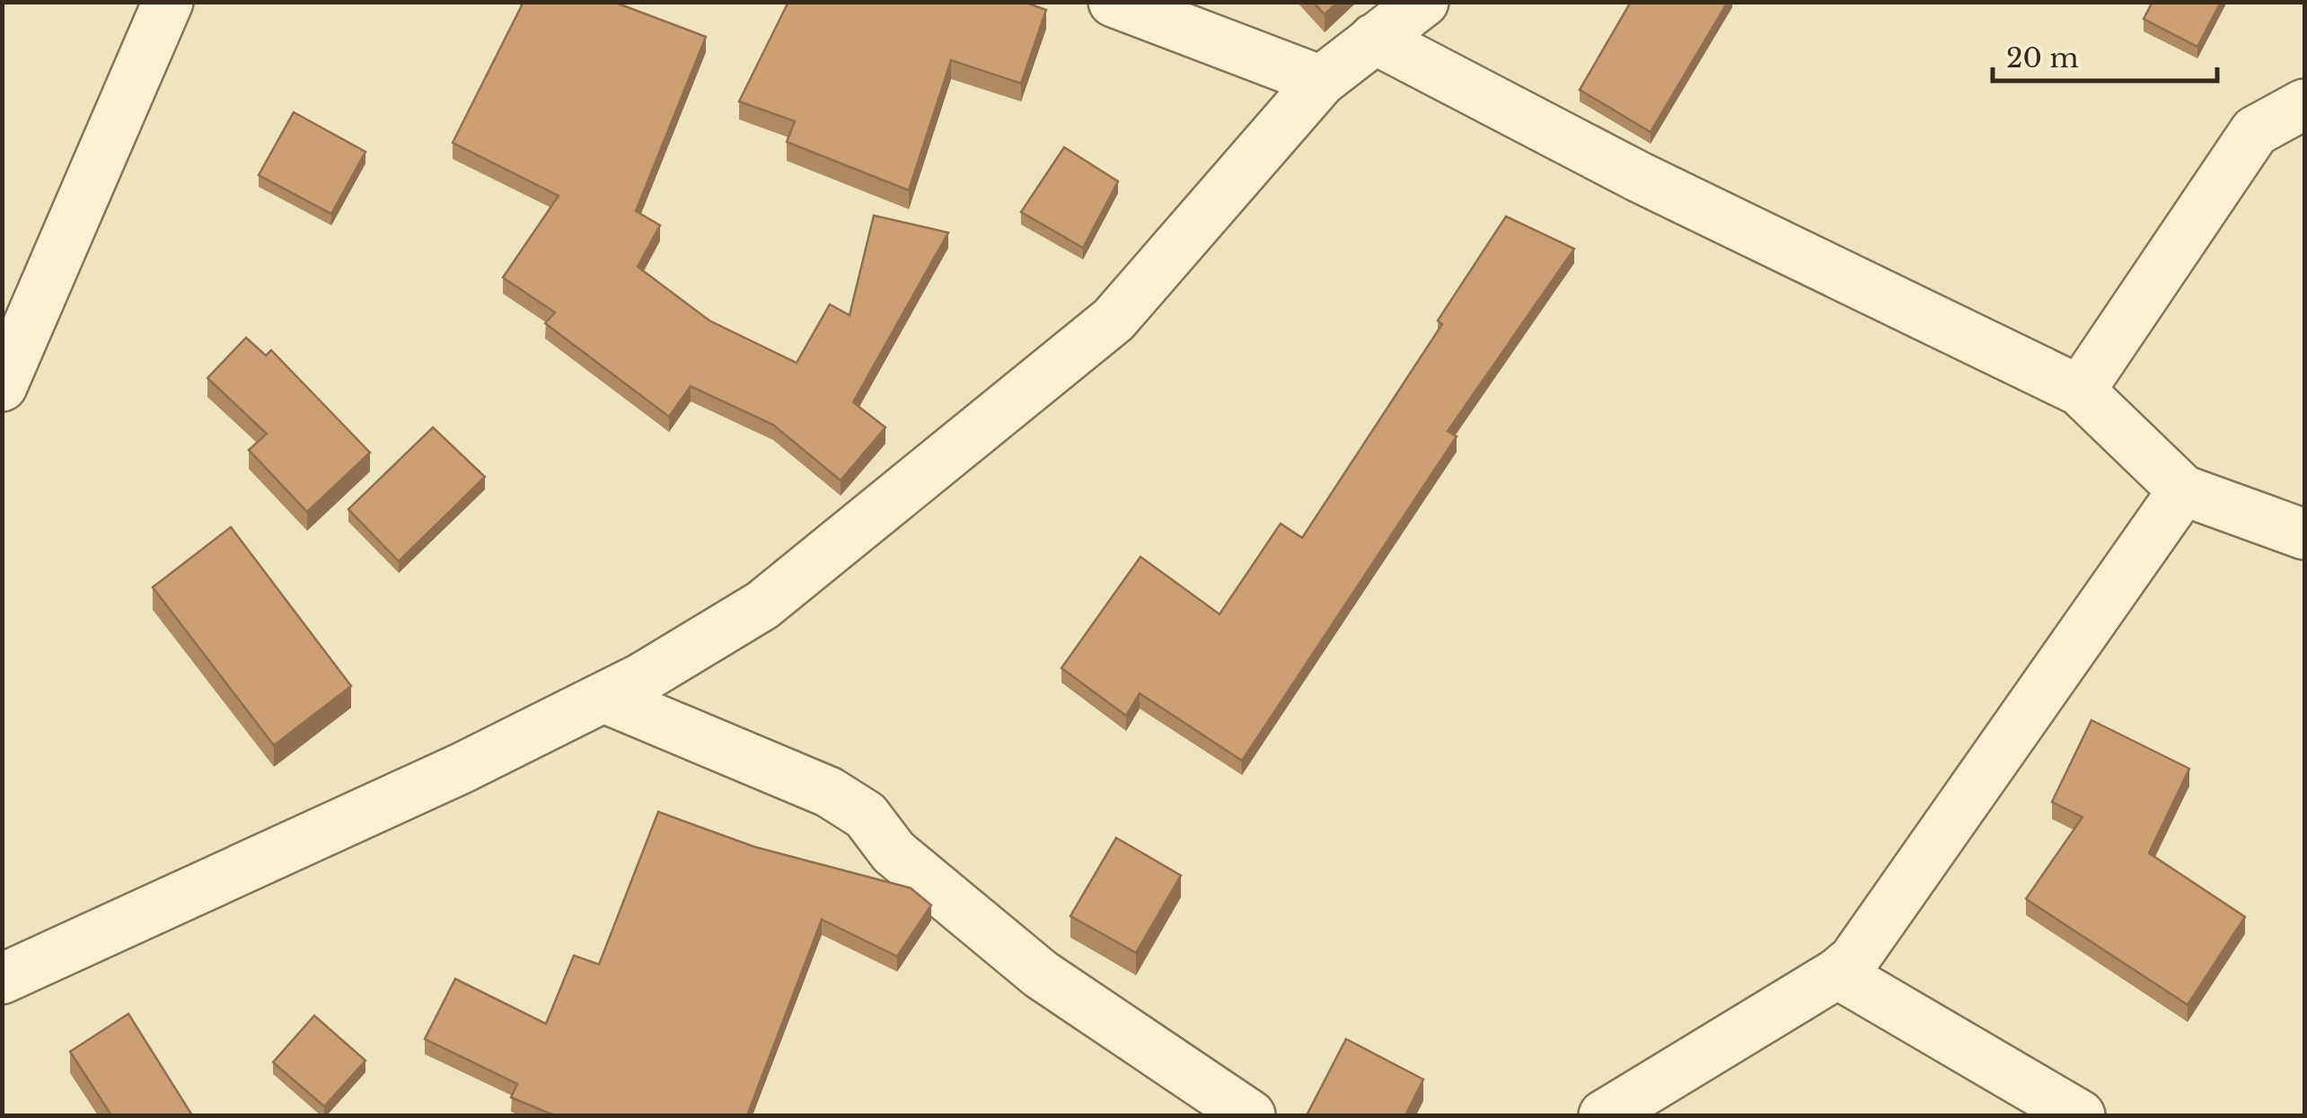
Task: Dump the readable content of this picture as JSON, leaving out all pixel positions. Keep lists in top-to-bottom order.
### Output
{
  "scale_bar": "20 m"
}
